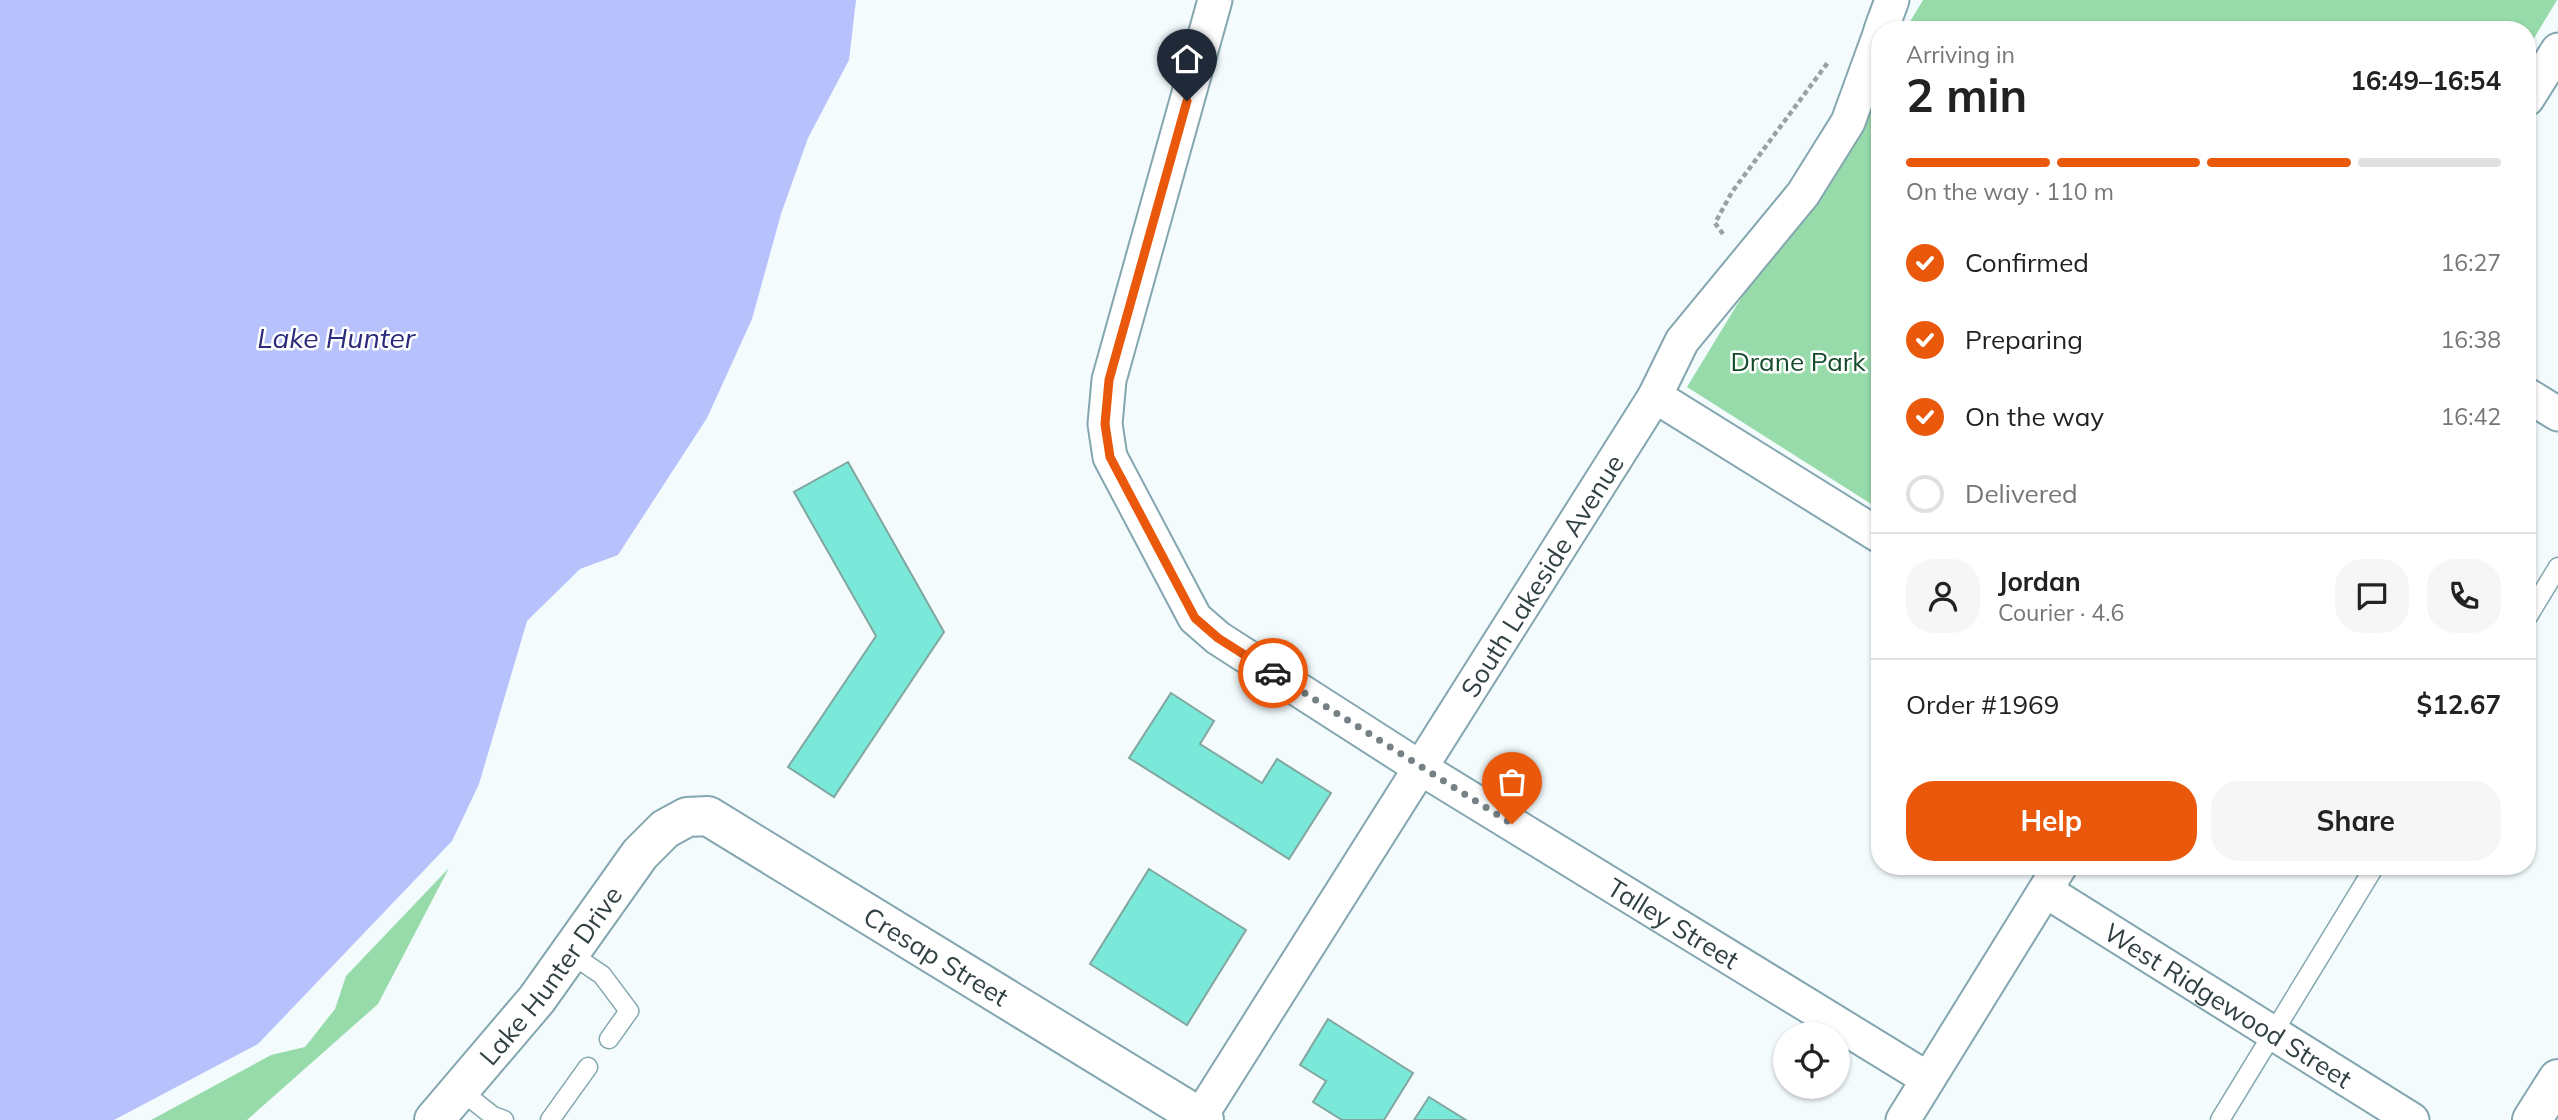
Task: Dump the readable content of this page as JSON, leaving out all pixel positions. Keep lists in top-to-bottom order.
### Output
{
  "streets": {
    "street": [
      "South Lakeside Avenue",
      "Talley Street",
      "Cresap Street",
      "Lake Hunter Drive",
      "West Ridgewood Street"
    ]
  },
  "crossings": [
    ["South Lakeside Avenue", "Talley Street"],
    ["South Lakeside Avenue", "Cresap Street"],
    ["Cresap Street", "Lake Hunter Drive"]
  ],
  "water": ["Lake Hunter"],
  "parks": ["Drane Park"],
  "page": {
    "heading": ["2 min", "Arriving in", "16:49–16:54"],
    "panel": [
      "Jordan",
      "Courier · 4.6",
      "Order #1969",
      "$12.67"
    ],
    "bar": "On the way · 110 m",
    "list": [
      ["Confirmed", "16:27"],
      ["Preparing", "16:38"],
      ["On the way", "16:42"],
      "Delivered"
    ],
    "buttons": ["Help", "Share"]
  }
}
